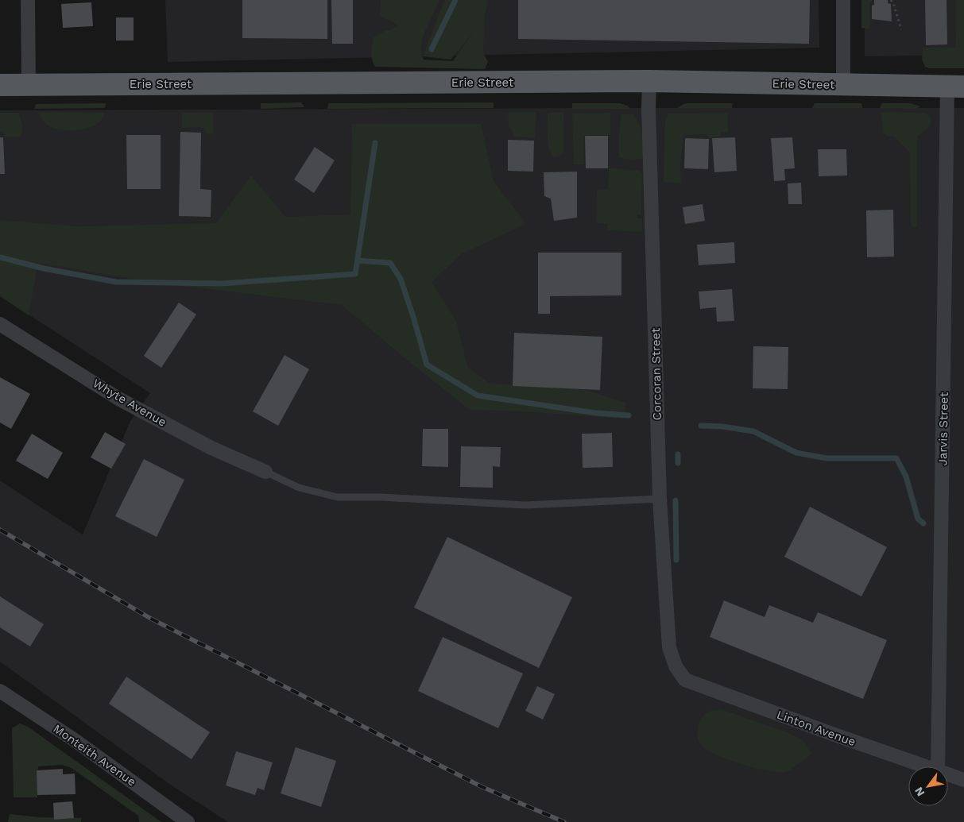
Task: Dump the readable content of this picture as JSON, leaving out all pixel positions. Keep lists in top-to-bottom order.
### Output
{
  "streets": {
    "main road": ["Erie Street"],
    "street": [
      "Corcoran Street",
      "Whyte Avenue",
      "Jarvis Street",
      "Linton Avenue",
      "Monteith Avenue"
    ]
  },
  "crossings": [
    ["Erie Street", "Corcoran Street"],
    ["Erie Street", "Jarvis Street"],
    ["Corcoran Street", "Linton Avenue"]
  ],
  "north": "bottom left"
}
